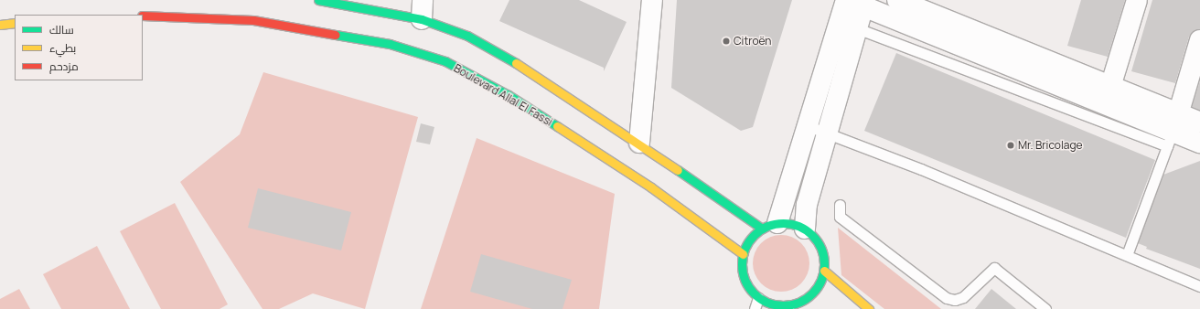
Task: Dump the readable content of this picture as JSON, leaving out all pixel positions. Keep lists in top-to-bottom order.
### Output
{
  "streets": {
    "main road": ["Boulevard Allal El Fassi"]
  },
  "places": ["Citroën", "Mr. Bricolage"],
  "legend": ["سالك", "بطيء", "مزدحم"]
}
